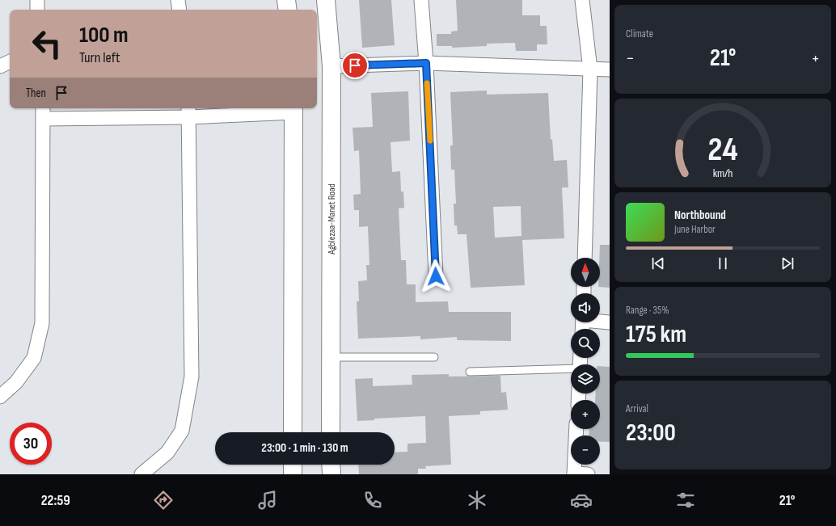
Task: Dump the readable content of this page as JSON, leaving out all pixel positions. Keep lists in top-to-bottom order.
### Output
{
  "streets": {
    "main road": ["Agblezaa-Manet Road"]
  },
  "north": "top",
  "page": {
    "tile": [
      "Climate",
      ["Range · 35%", "175 km"],
      ["Arrival", "23:00"]
    ],
    "turn": ["100 m", "Turn left"],
    "heat": ["−", "21°", "+"],
    "then": "Then",
    "song": ["Northbound", "June Harbor"],
    "map_buttons": ["+", "−"],
    "limit": "30",
    "trip": "23:00 · 1 min · 130 m",
    "tabs": ["22:59", "21°"],
    "gauge": ["24", "km/h"]
  }
}
